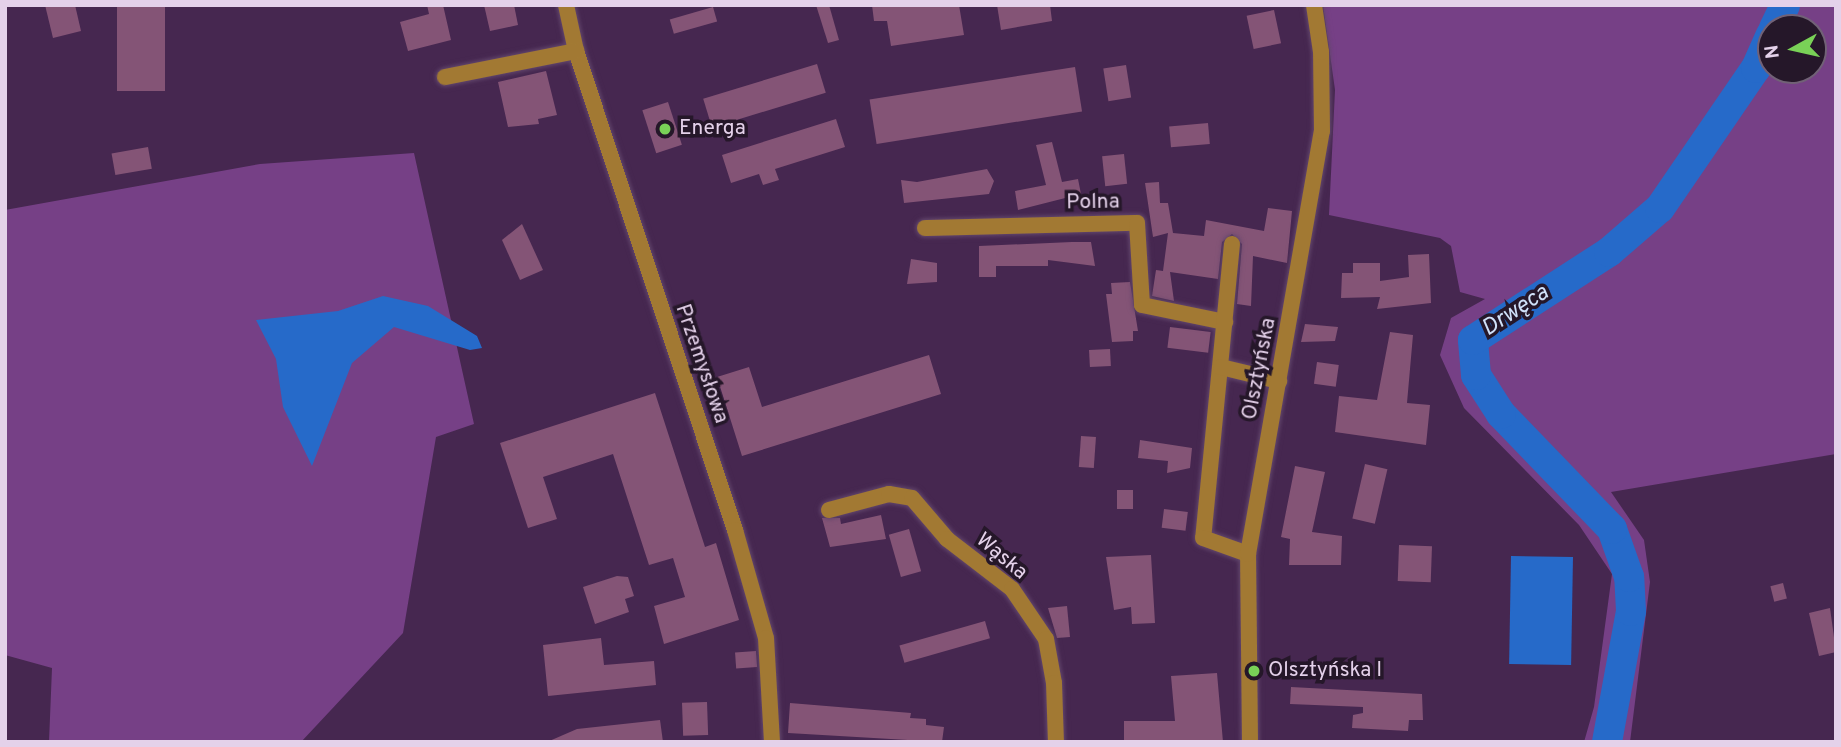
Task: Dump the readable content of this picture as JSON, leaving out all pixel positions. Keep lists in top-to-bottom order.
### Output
{
  "streets": {
    "street": [
      "Polna",
      "Przemysłowa",
      "Olsztyńska",
      "Wąska"
    ]
  },
  "water": ["Drwęca"],
  "places": ["Energa", "Olsztyńska I"],
  "north": "left"
}
